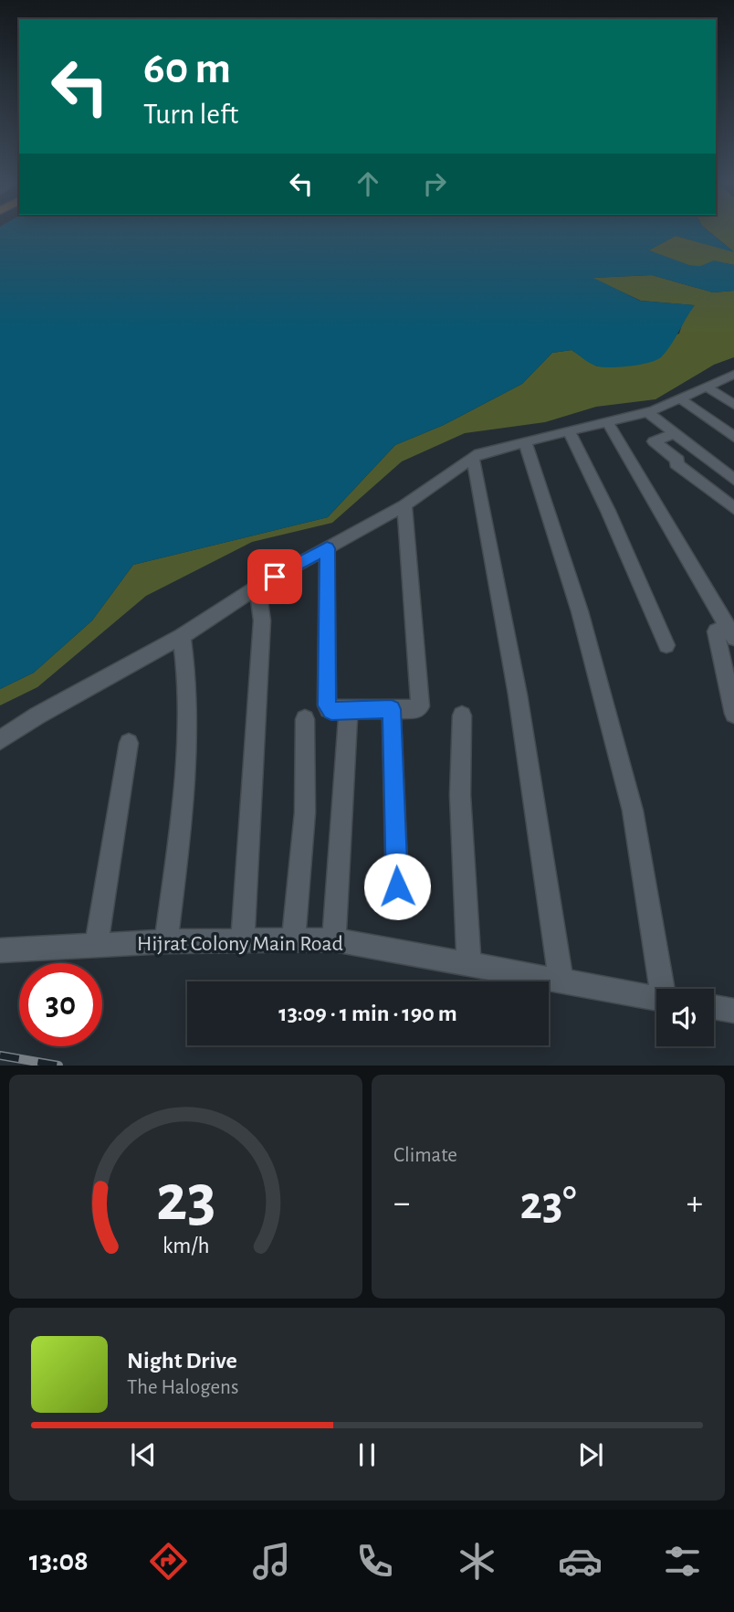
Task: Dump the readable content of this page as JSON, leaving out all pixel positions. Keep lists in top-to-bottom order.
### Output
{
  "streets": {
    "street": ["Hijrat Colony Main Road"]
  },
  "page": {
    "turn": ["60 m", "Turn left"],
    "limit": "30",
    "trip": "13:09 · 1 min · 190 m",
    "tile": "Climate",
    "heat": ["−", "23°", "+"],
    "song": ["Night Drive", "The Halogens"],
    "tabs": "13:08",
    "gauge": ["23", "km/h"]
  }
}
